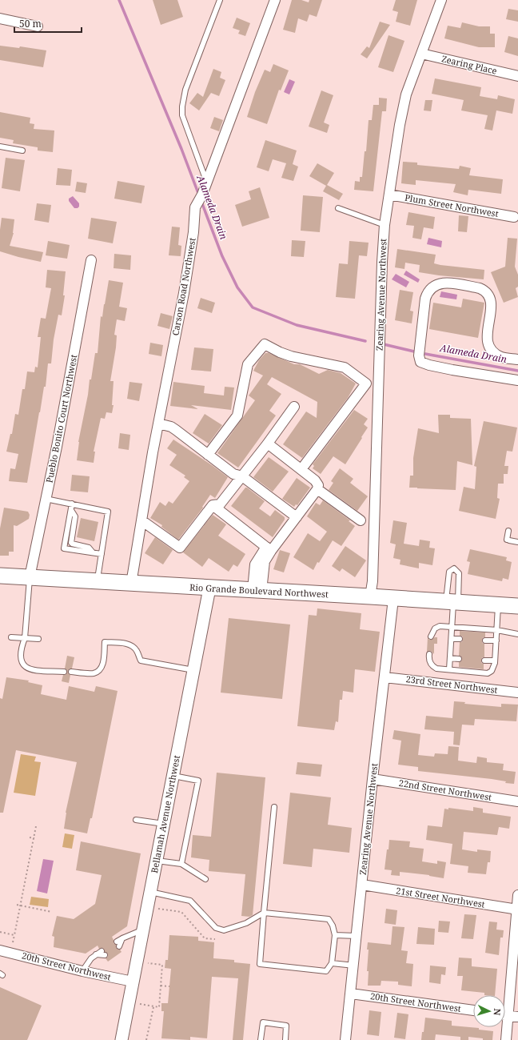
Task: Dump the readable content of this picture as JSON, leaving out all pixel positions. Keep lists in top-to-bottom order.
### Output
{
  "streets": {
    "main road": ["Rio Grande Boulevard Northwest"],
    "street": [
      "Zearing Place",
      "Plum Street Northwest",
      "Carson Road Northwest",
      "Zearing Avenue Northwest",
      "Pueblo Bonito Court Northwest",
      "23rd Street Northwest",
      "22nd Street Northwest",
      "Bellamah Avenue Northwest",
      "21st Street Northwest",
      "20th Street Northwest"
    ]
  },
  "crossings": [
    ["Zearing Place", "Zearing Avenue Northwest"],
    ["Plum Street Northwest", "Zearing Avenue Northwest"],
    ["Carson Road Northwest", "Rio Grande Boulevard Northwest"],
    ["Zearing Avenue Northwest", "Rio Grande Boulevard Northwest"],
    ["Zearing Avenue Northwest", "23rd Street Northwest"],
    ["Zearing Avenue Northwest", "22nd Street Northwest"],
    ["Zearing Avenue Northwest", "21st Street Northwest"],
    ["Zearing Avenue Northwest", "20th Street Northwest"],
    ["Pueblo Bonito Court Northwest", "Rio Grande Boulevard Northwest"],
    ["Rio Grande Boulevard Northwest", "Bellamah Avenue Northwest"],
    ["Bellamah Avenue Northwest", "20th Street Northwest"]
  ],
  "water": ["Alameda Drain"],
  "scale_bar": "50 m",
  "north": "right"
}
